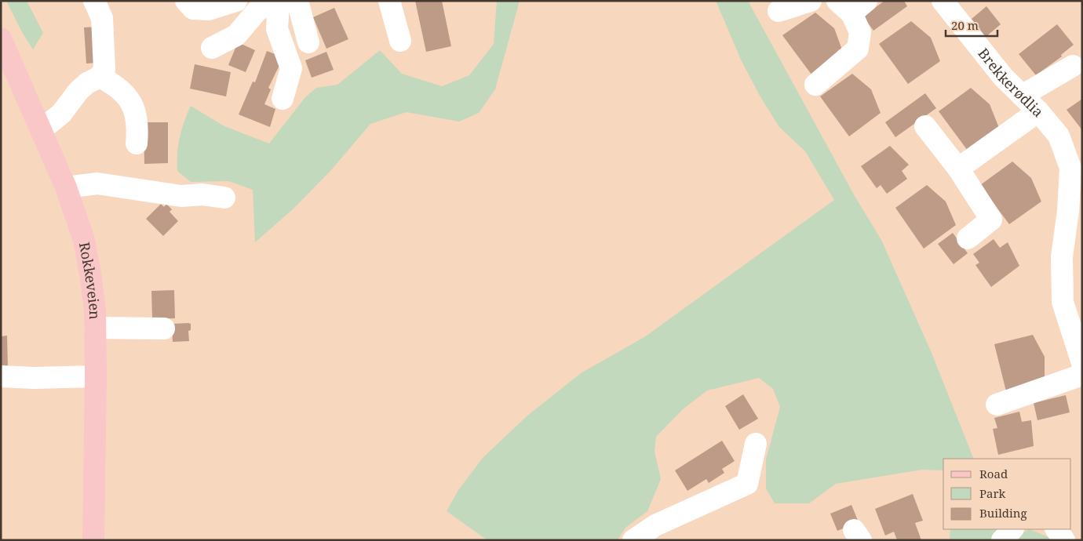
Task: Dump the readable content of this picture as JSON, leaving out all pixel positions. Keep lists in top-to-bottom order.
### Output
{
  "streets": {
    "main road": ["Rokkeveien"],
    "street": ["Brekkerødlia"]
  },
  "legend": ["Road", "Park", "Building"],
  "scale_bar": "20 m"
}
